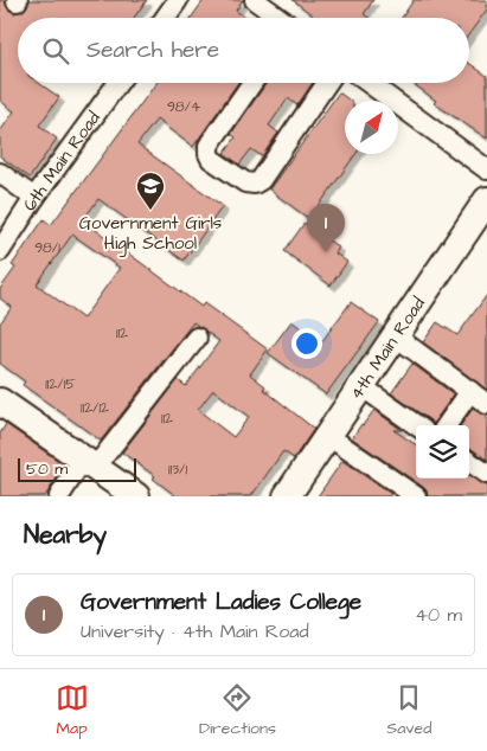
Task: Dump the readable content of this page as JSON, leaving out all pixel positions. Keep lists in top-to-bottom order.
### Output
{
  "streets": {
    "street": ["6th Main Road", "4th Main Road"]
  },
  "places": {
    "school or university": ["Government Girls High School"]
  },
  "house_numbers": [
    "98/4",
    "98/1",
    "112",
    "112/15",
    "112/12",
    "112",
    "113/1"
  ],
  "scale_bar": "50 m",
  "north": "top right",
  "page": {
    "search": "Search here",
    "pins": "1",
    "scale": "50 m",
    "heading": "Nearby",
    "list": [
      {
        "mark": "1",
        "name": "Government Ladies College",
        "note": "University · 4th Main Road",
        "value": "40 m"
      }
    ],
    "nav": ["Map", "Directions", "Saved"]
  }
}
